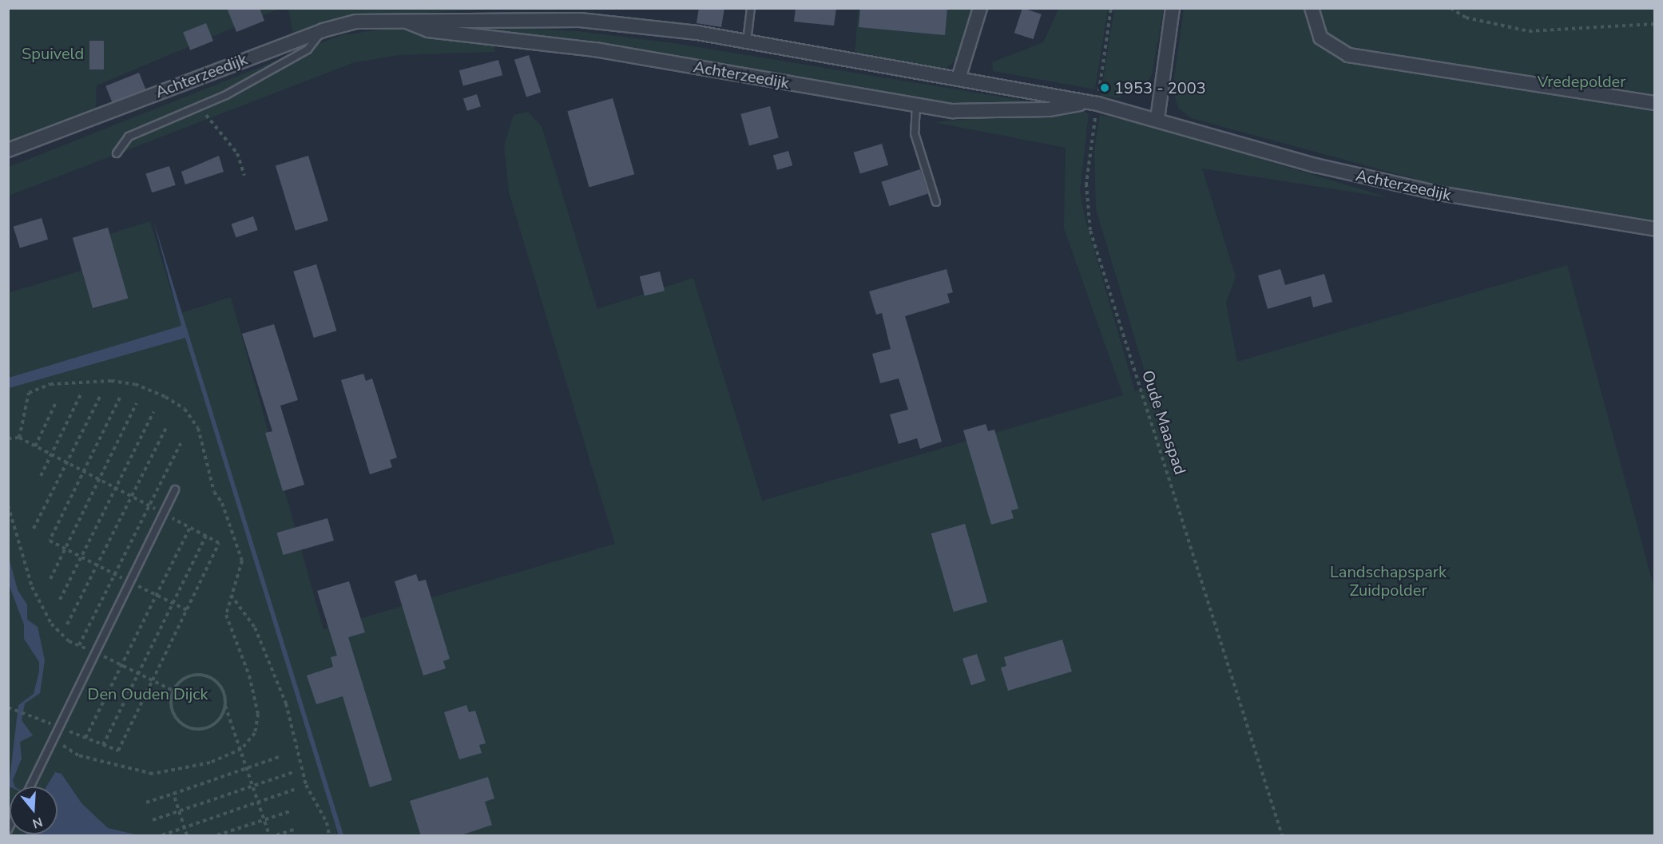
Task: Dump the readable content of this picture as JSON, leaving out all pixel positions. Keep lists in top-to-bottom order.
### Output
{
  "streets": {
    "street": ["Achterzeedijk"],
    "path": ["Oude Maaspad"]
  },
  "crossings": [
    ["Achterzeedijk", "Oude Maaspad"]
  ],
  "parks": [
    "Spuiveld",
    "Vredepolder",
    "Landschapspark Zuidpolder",
    "Den Ouden Dijck"
  ],
  "places": ["1953 - 2003"],
  "north": "bottom"
}
